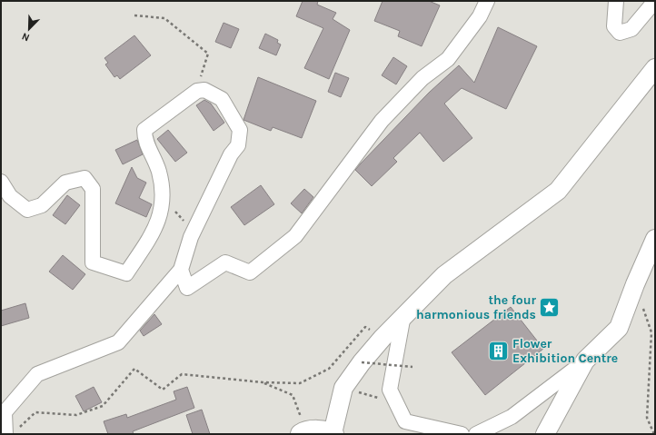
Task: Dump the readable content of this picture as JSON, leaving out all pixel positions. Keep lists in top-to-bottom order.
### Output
{
  "places": {
    "place": ["the four harmonious friends"],
    "building": ["Flower Exhibition Centre"]
  },
  "north": "bottom left"
}
